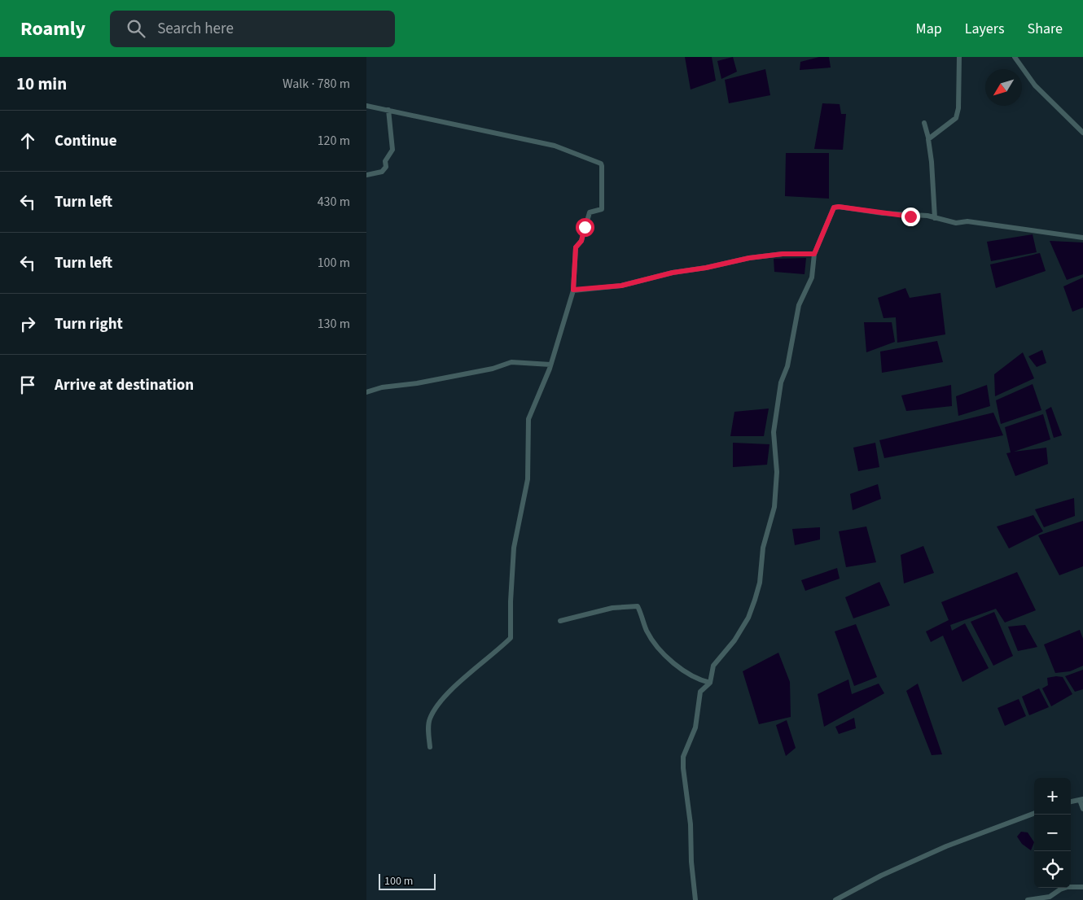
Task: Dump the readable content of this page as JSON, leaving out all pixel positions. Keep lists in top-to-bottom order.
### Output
{
  "scale_bar": "100 m",
  "north": "bottom left",
  "page": {
    "header": "Roamly",
    "search": "Search here",
    "nav": ["Map", "Layers", "Share"],
    "heading": ["10 min", "Walk · 780 m"],
    "list": [
      ["Continue", "120 m"],
      ["Turn left", "430 m"],
      ["Turn left", "100 m"],
      ["Turn right", "130 m"],
      "Arrive at destination"
    ],
    "map_buttons": ["+", "−"],
    "scale": "100 m"
  }
}
